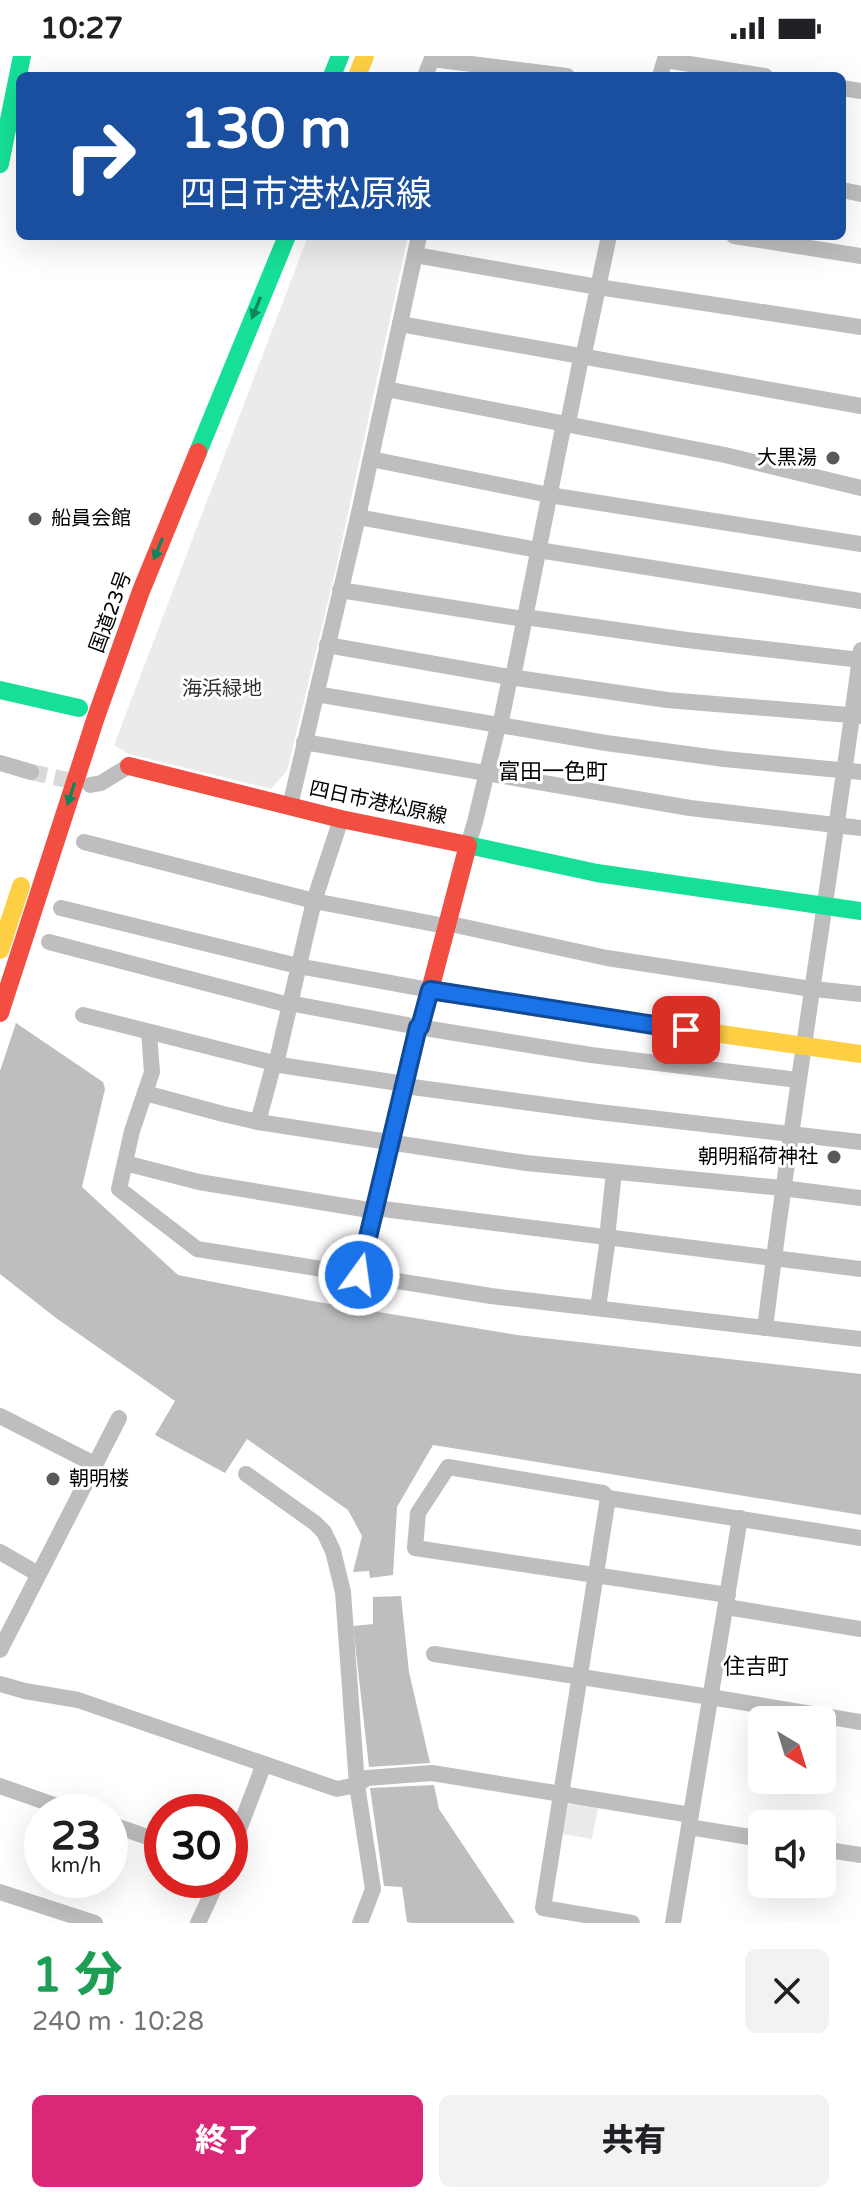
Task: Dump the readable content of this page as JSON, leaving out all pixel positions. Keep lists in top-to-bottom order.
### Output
{
  "streets": {
    "main road": ["国道23号", "四日市港松原線"]
  },
  "one_way": ["国道23号"],
  "districts": ["富田一色町", "住吉町"],
  "parks": ["海浜緑地"],
  "places": [
    "大黒湯",
    "船員会館",
    "朝明稲荷神社",
    "朝明楼"
  ],
  "north": "bottom right",
  "page": {
    "status": "10:27",
    "turn": ["130 m", "四日市港松原線"],
    "speed": "23 km/h",
    "limit": "30",
    "heading": ["1 分", "240 m · 10:28"],
    "buttons": ["終了", "共有"]
  }
}
